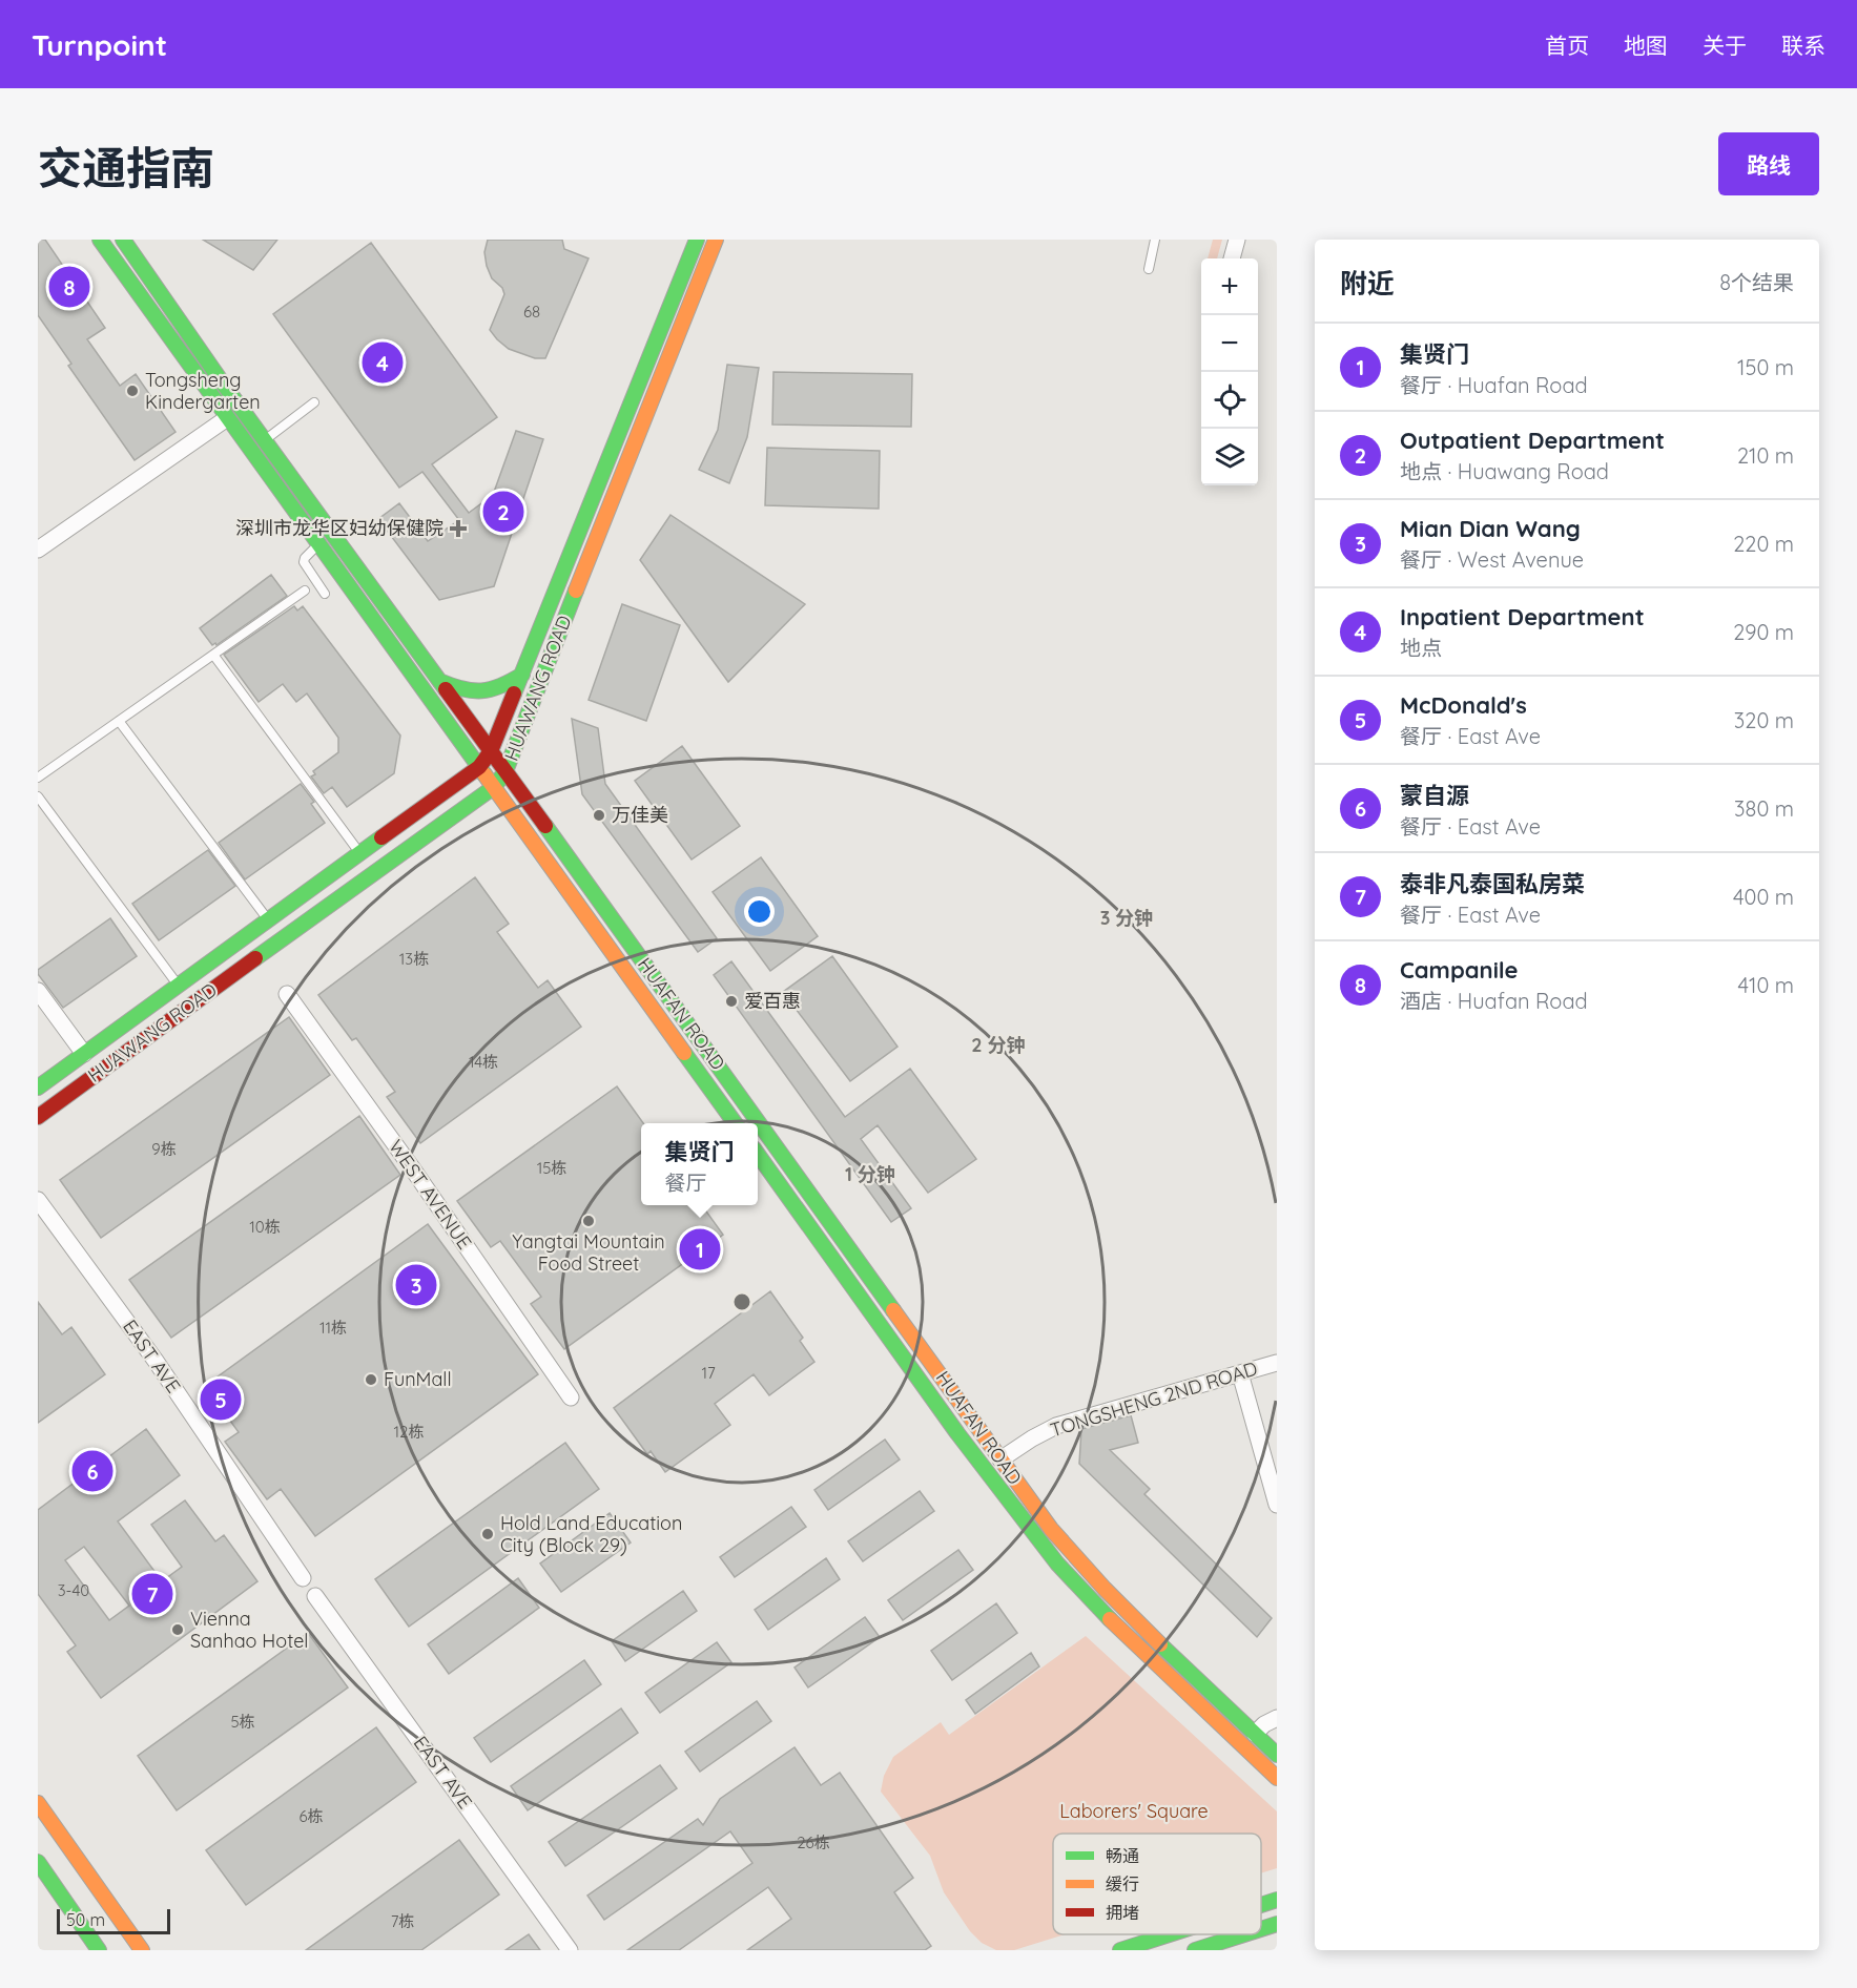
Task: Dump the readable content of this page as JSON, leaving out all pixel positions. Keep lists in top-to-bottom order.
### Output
{
  "streets": {
    "main road": ["HUAWANG ROAD", "HUAFAN ROAD"],
    "street": ["WEST AVENUE", "EAST AVE", "TONGSHENG 2ND ROAD"]
  },
  "crossings": [
    ["HUAWANG ROAD", "HUAFAN ROAD"],
    ["HUAFAN ROAD", "TONGSHENG 2ND ROAD"]
  ],
  "parks": ["Laborers' Square"],
  "places": {
    "other": [
      "Tongsheng Kindergarten",
      "万佳美",
      "爱百惠",
      "Yangtai Mountain Food Street",
      "FunMall",
      "Hold Land Education City (Block 29)",
      "Vienna Sanhao Hotel"
    ],
    "health": ["深圳市龙华区妇幼保健院"]
  },
  "house_numbers": [
    "68",
    "13栋",
    "14栋",
    "9栋",
    "15栋",
    "10栋",
    "11栋",
    "17",
    "12栋",
    "3-40",
    "5栋",
    "6栋",
    "26栋",
    "7栋"
  ],
  "legend": ["畅通", "缓行", "拥堵"],
  "scale_bar": "50 m",
  "page": {
    "header": "Turnpoint",
    "nav": [
      "首页",
      "地图",
      "关于",
      "联系"
    ],
    "title": "交通指南",
    "buttons": "路线",
    "heading": ["附近", "8个结果"],
    "map_buttons": ["+", "−"],
    "pins": [
      "8",
      "4",
      "2",
      "1",
      "3",
      "5",
      "6",
      "7"
    ],
    "list": [
      {
        "mark": "1",
        "name": "集贤门",
        "note": "餐厅 · Huafan Road",
        "value": "150 m"
      },
      {
        "mark": "2",
        "name": "Outpatient Department",
        "note": "地点 · Huawang Road",
        "value": "210 m"
      },
      {
        "mark": "3",
        "name": "Mian Dian Wang",
        "note": "餐厅 · West Avenue",
        "value": "220 m"
      },
      {
        "mark": "4",
        "name": "Inpatient Department",
        "note": "地点",
        "value": "290 m"
      },
      {
        "mark": "5",
        "name": "McDonald's",
        "note": "餐厅 · East Ave",
        "value": "320 m"
      },
      {
        "mark": "6",
        "name": "蒙自源",
        "note": "餐厅 · East Ave",
        "value": "380 m"
      },
      {
        "mark": "7",
        "name": "泰非凡泰国私房菜",
        "note": "餐厅 · East Ave",
        "value": "400 m"
      },
      {
        "mark": "8",
        "name": "Campanile",
        "note": "酒店 · Huafan Road",
        "value": "410 m"
      }
    ],
    "popup": ["集贤门", "餐厅"],
    "scale": "50 m"
  },
  "rings": ["3 分钟", "2 分钟", "1 分钟"]
}
